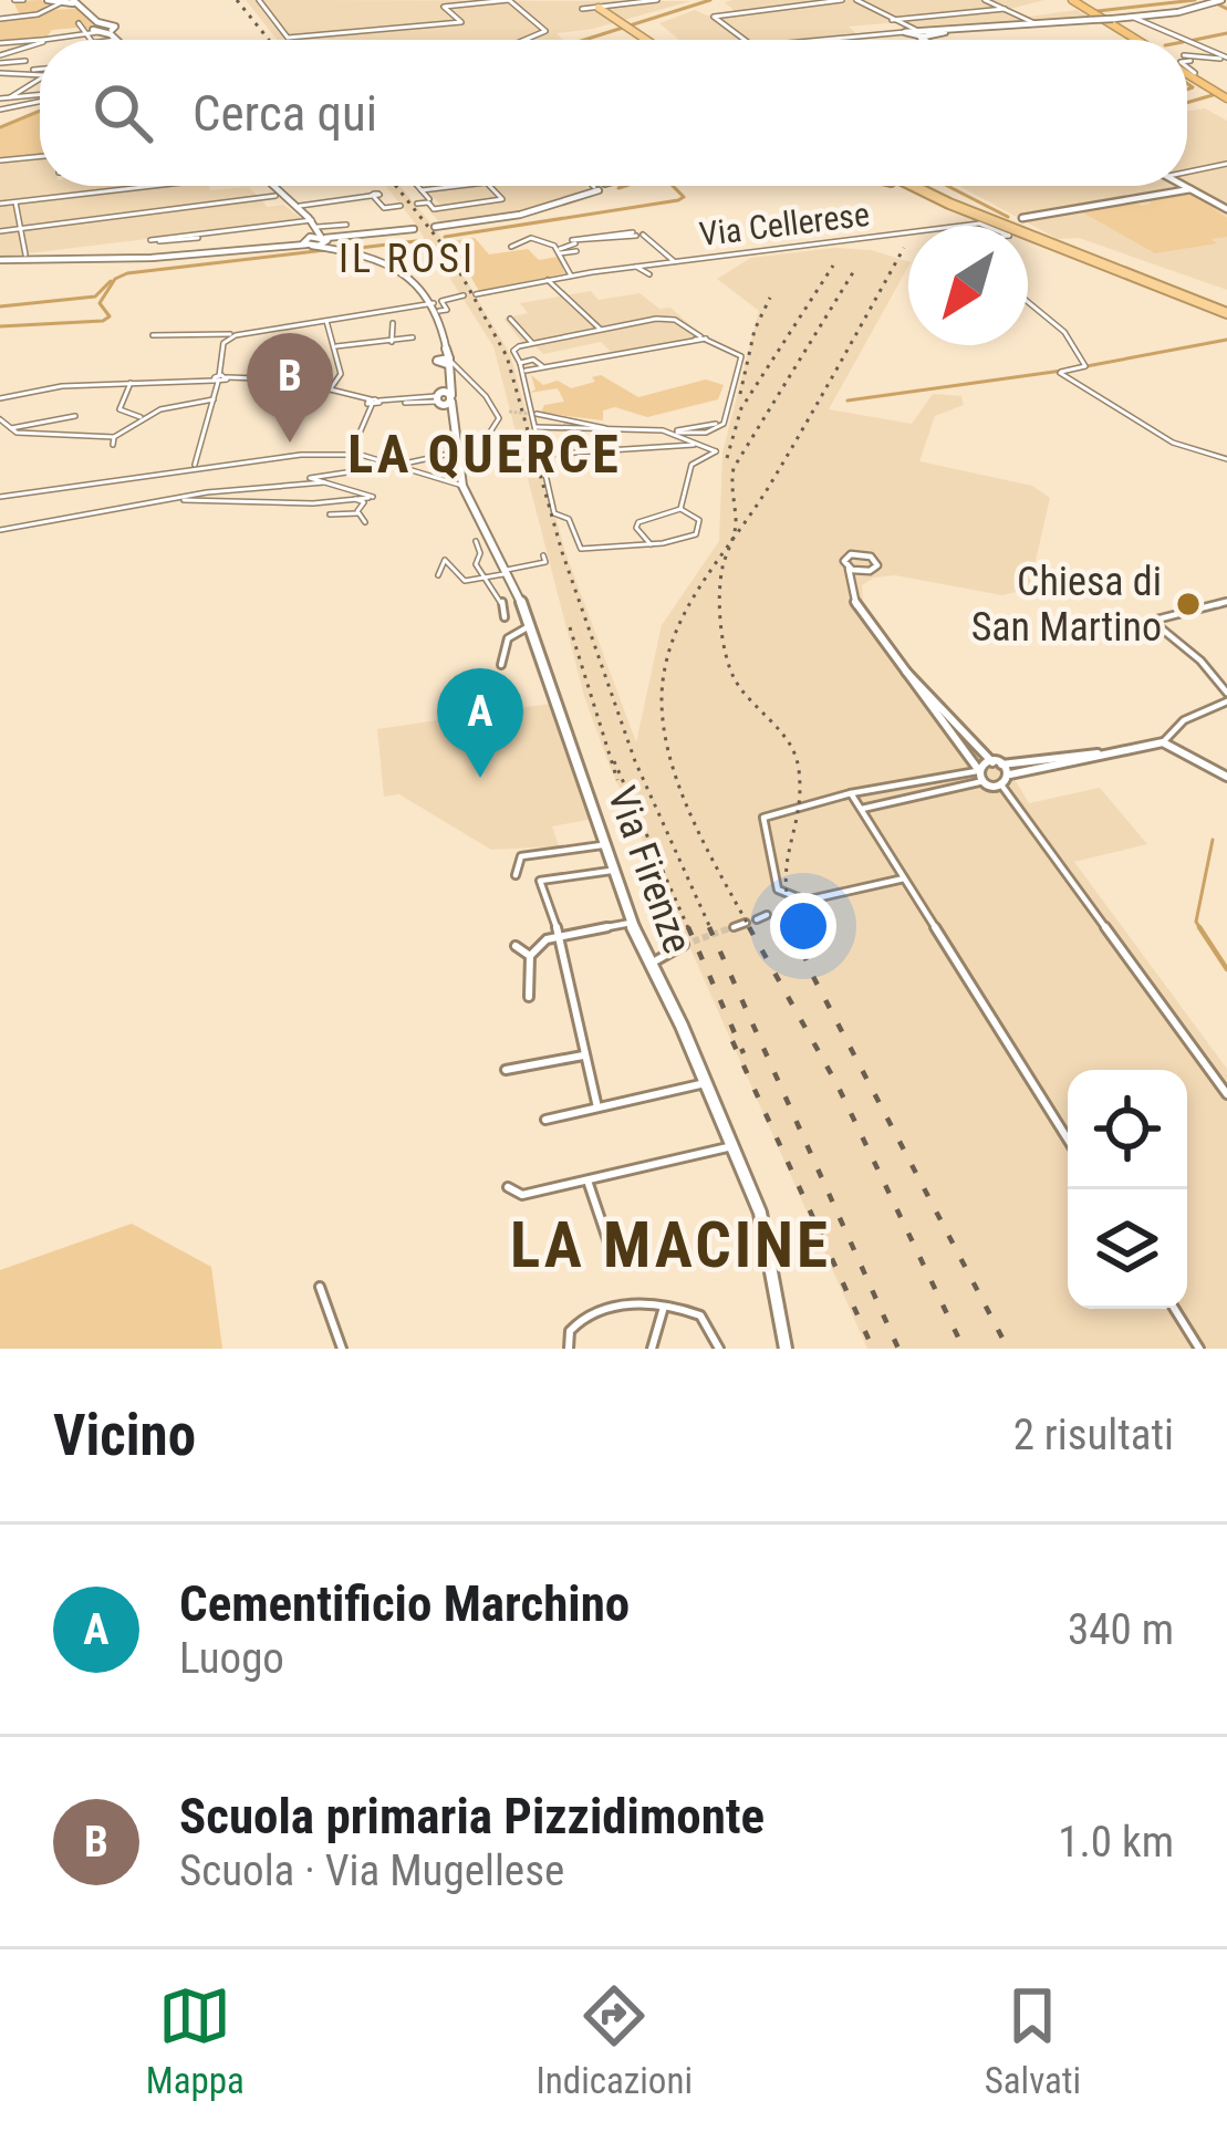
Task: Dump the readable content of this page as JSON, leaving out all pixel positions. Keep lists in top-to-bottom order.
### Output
{
  "streets": {
    "main road": ["Via Firenze"],
    "street": ["Via Cellerese"]
  },
  "districts": ["IL ROSI", "LA QUERCE", "LA MACINE"],
  "places": ["Chiesa di San Martino"],
  "north": "bottom left",
  "page": {
    "search": "Cerca qui",
    "pins": ["B", "A"],
    "heading": ["Vicino", "2 risultati"],
    "list": [
      {
        "mark": "A",
        "name": "Cementificio Marchino",
        "note": "Luogo",
        "value": "340 m"
      },
      {
        "mark": "B",
        "name": "Scuola primaria Pizzidimonte",
        "note": "Scuola · Via Mugellese",
        "value": "1.0 km"
      }
    ],
    "nav": ["Mappa", "Indicazioni", "Salvati"]
  }
}
